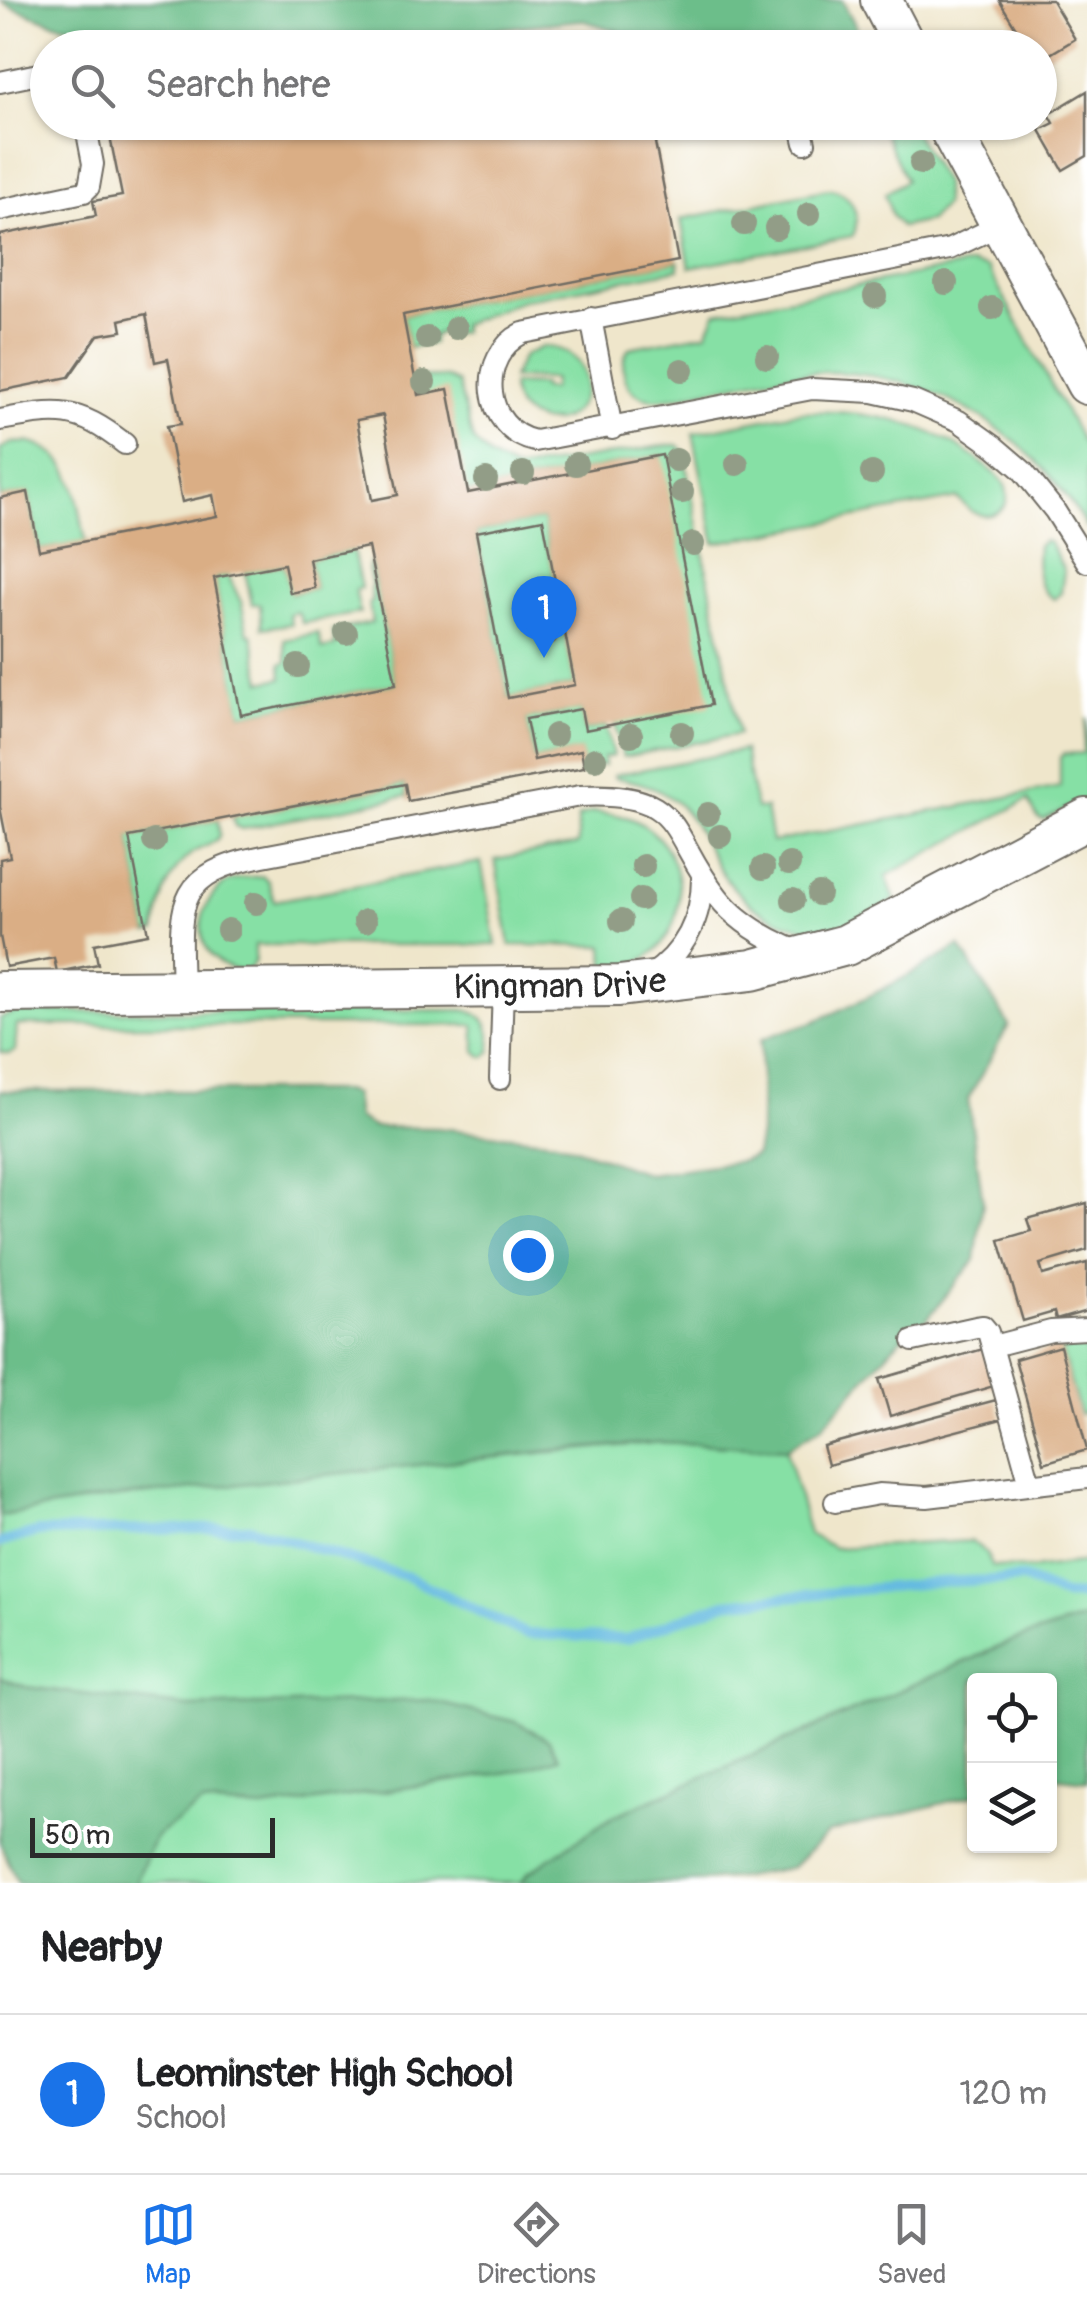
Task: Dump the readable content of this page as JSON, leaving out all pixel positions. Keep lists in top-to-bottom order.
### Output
{
  "streets": {
    "street": ["Kingman Drive"]
  },
  "scale_bar": "50 m",
  "page": {
    "search": "Search here",
    "pins": "1",
    "scale": "50 m",
    "heading": "Nearby",
    "list": [
      {
        "mark": "1",
        "name": "Leominster High School",
        "note": "School",
        "value": "120 m"
      }
    ],
    "nav": ["Map", "Directions", "Saved"]
  }
}
